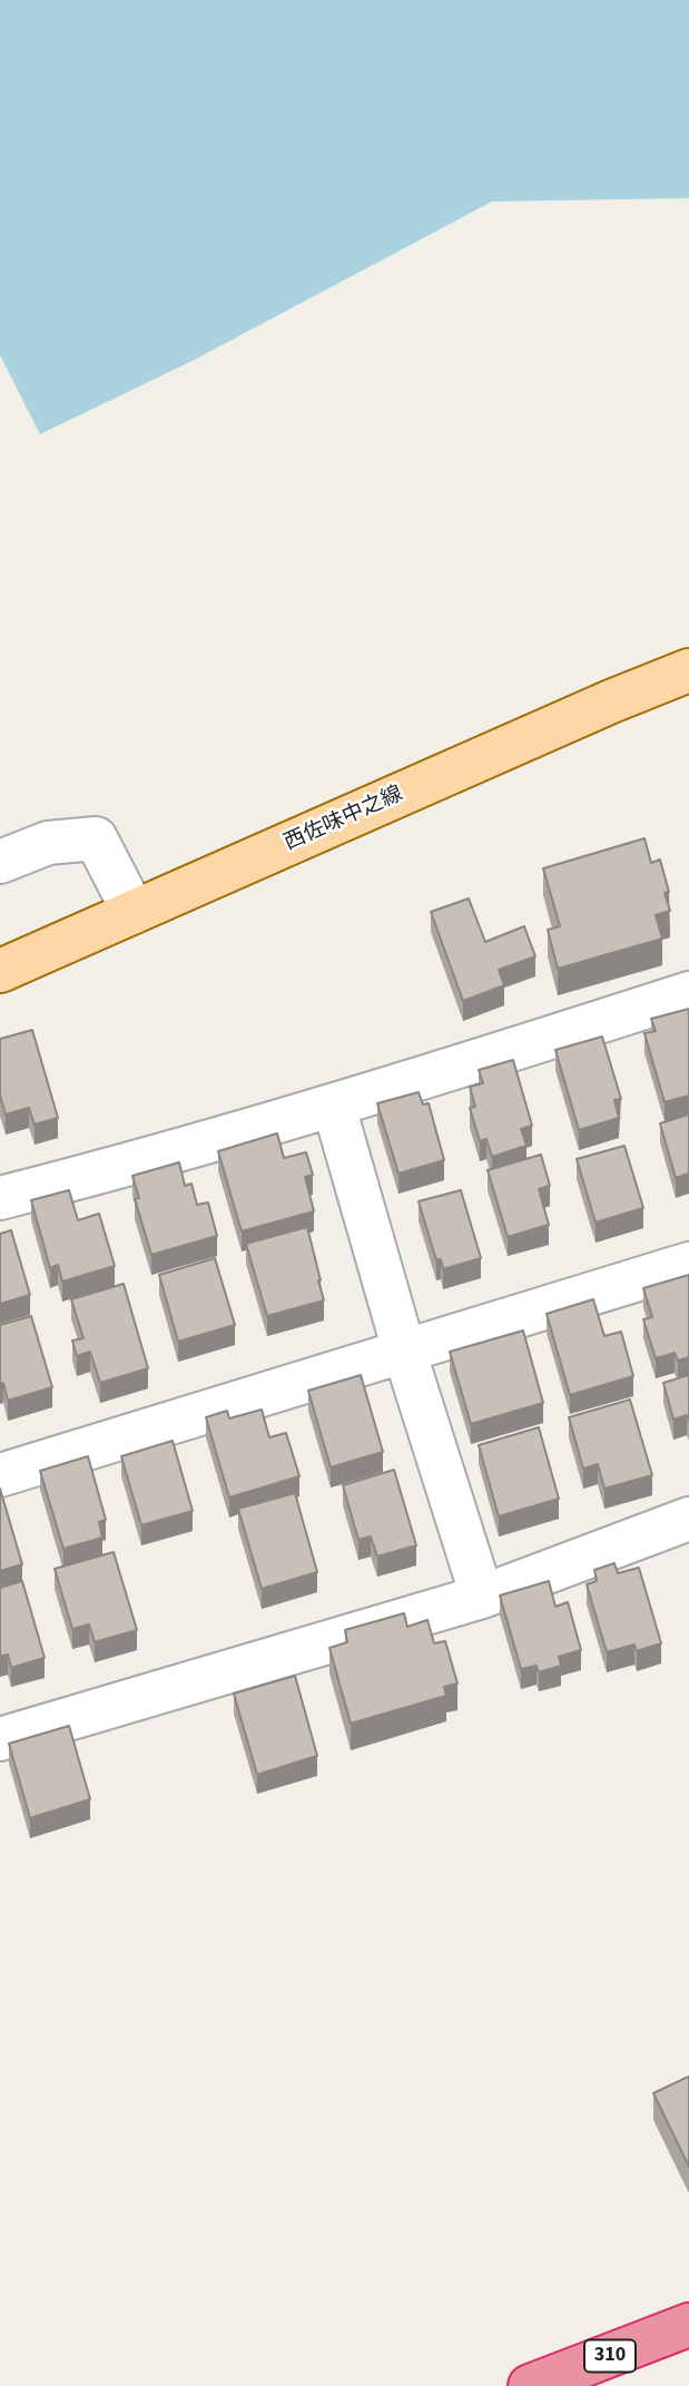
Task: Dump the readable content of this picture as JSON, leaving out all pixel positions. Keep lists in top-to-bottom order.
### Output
{
  "streets": {
    "highway": ["310"],
    "main road": ["西佐味中之線"]
  }
}
